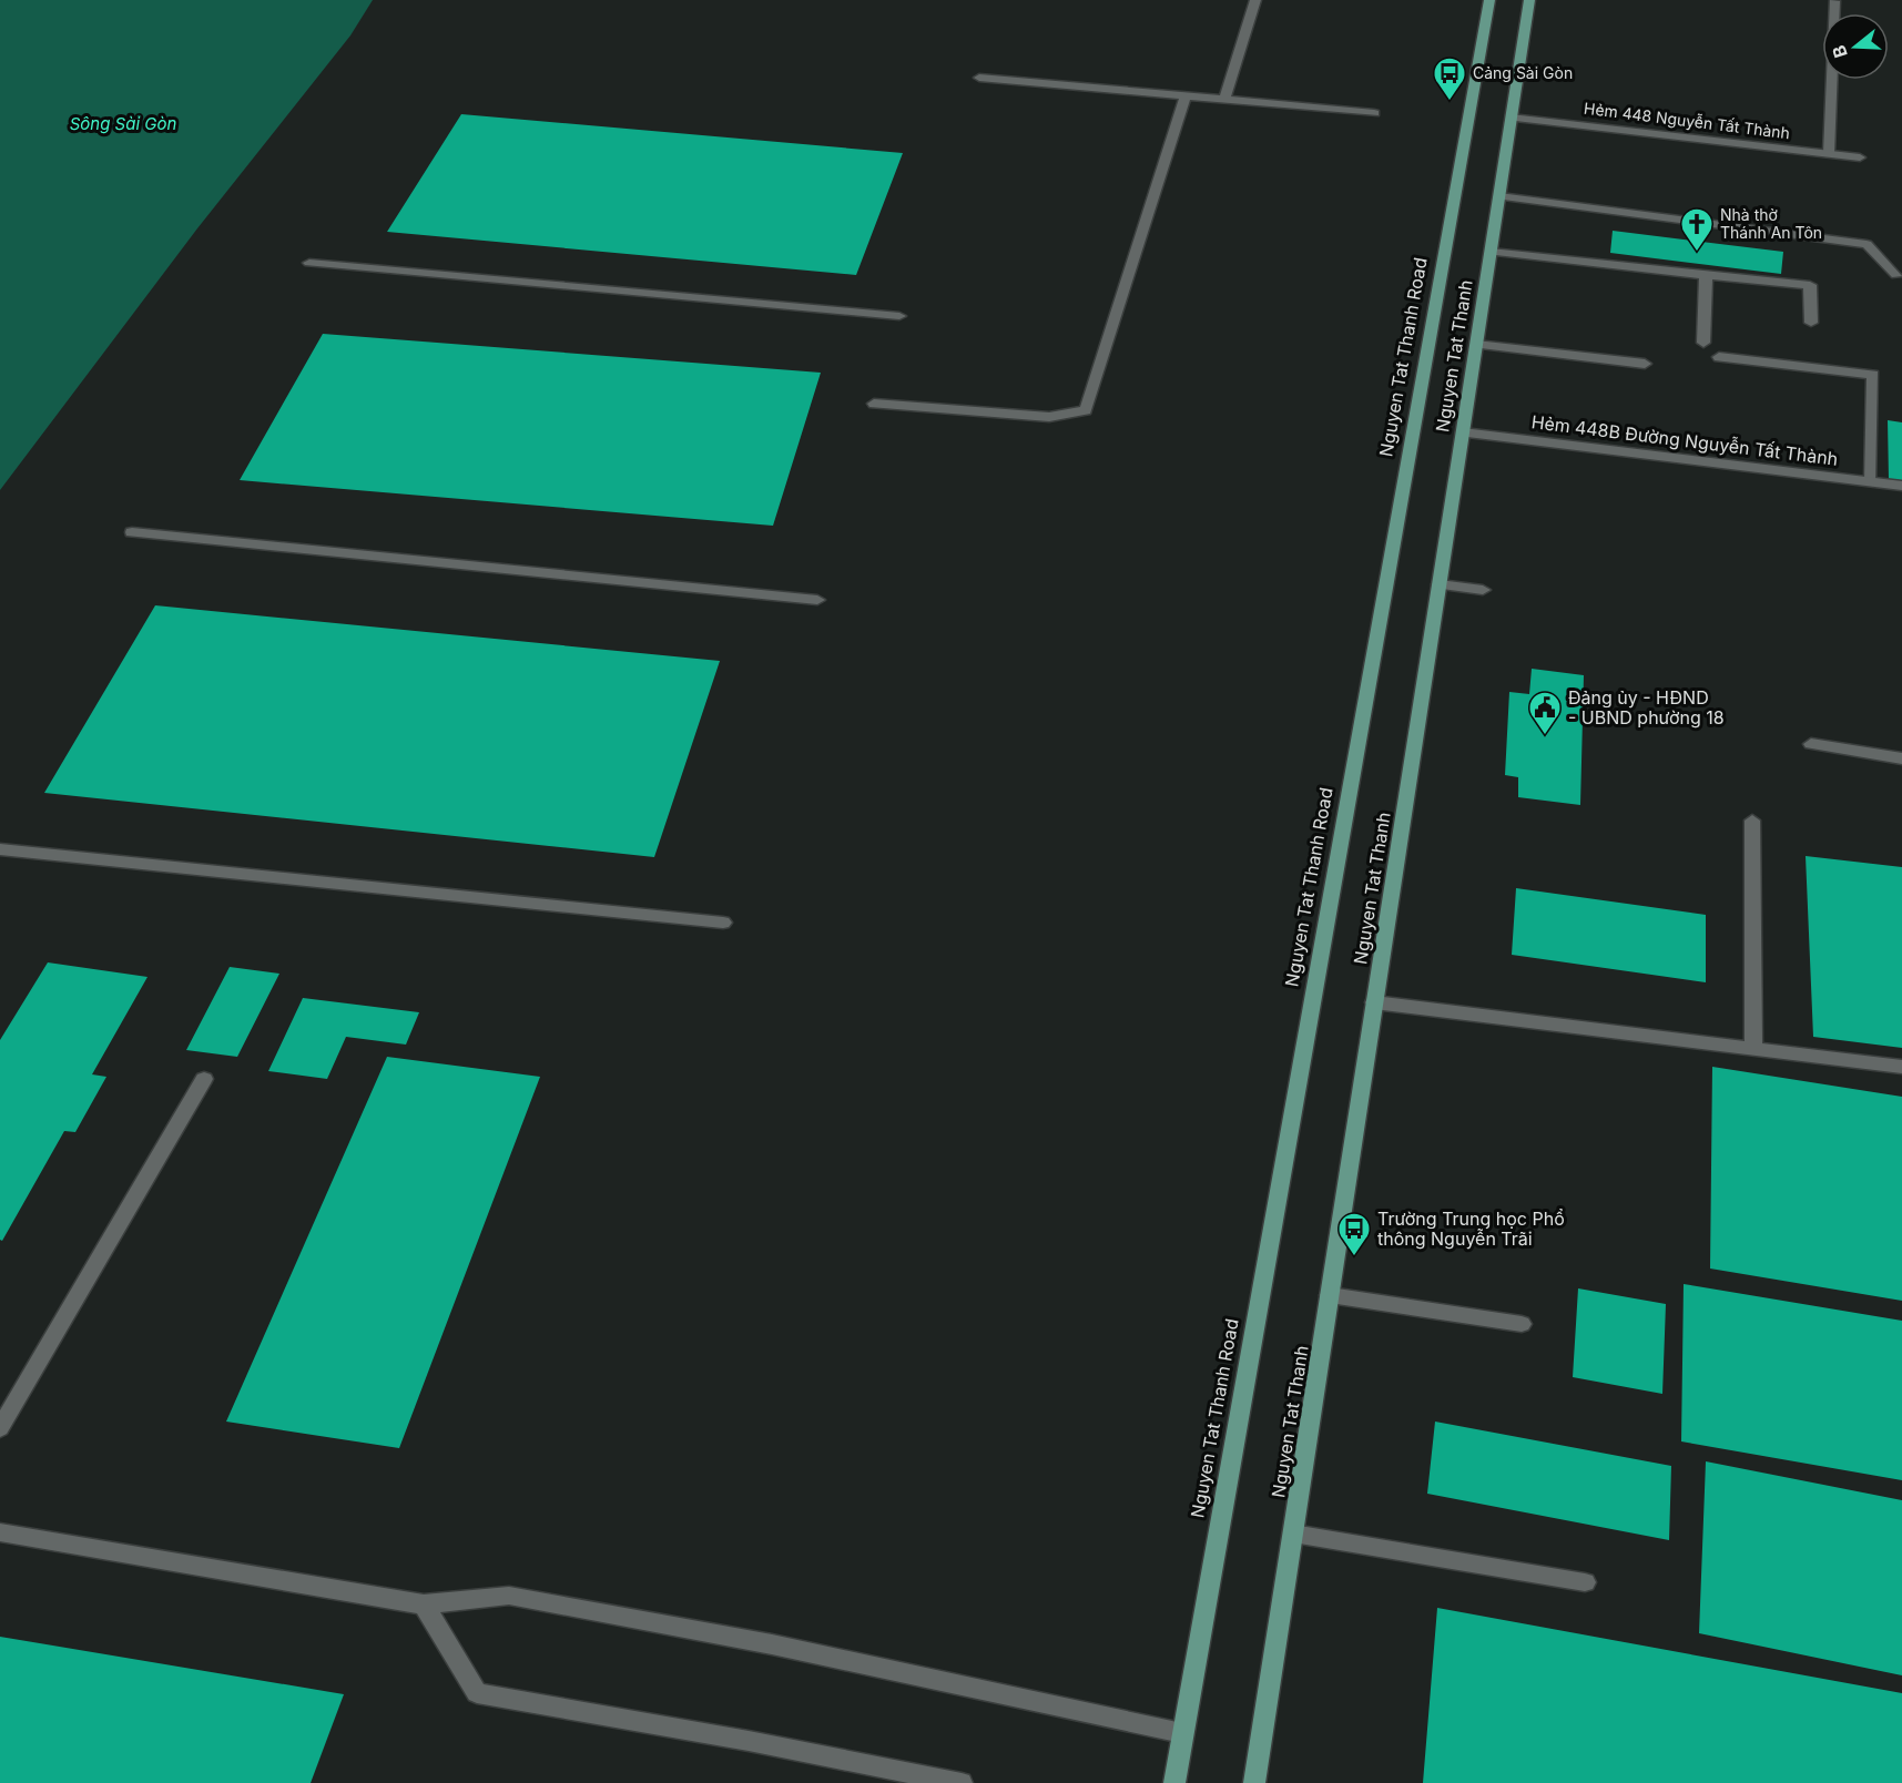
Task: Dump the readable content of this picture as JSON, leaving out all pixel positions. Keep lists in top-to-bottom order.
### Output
{
  "streets": {
    "main road": ["Nguyen Tat Thanh", "Nguyen Tat Thanh Road"],
    "street": ["Hẻm 448 Nguyễn Tất Thành", "Hẻm 448B Đường Nguyễn Tất Thành"]
  },
  "crossings": [
    ["Hẻm 448 Nguyễn Tất Thành", "Nguyen Tat Thanh"],
    ["Nguyen Tat Thanh", "Hẻm 448B Đường Nguyễn Tất Thành"]
  ],
  "water": ["Sông Sài Gòn"],
  "places": {
    "bus stop": ["Cảng Sài Gòn", "Trường Trung học Phổ thông Nguyễn Trãi"],
    "church": ["Nhà thờ Thánh An Tôn"],
    "public building": ["Đảng ủy - HĐND - UBND phường 18"]
  },
  "north": "left"
}
